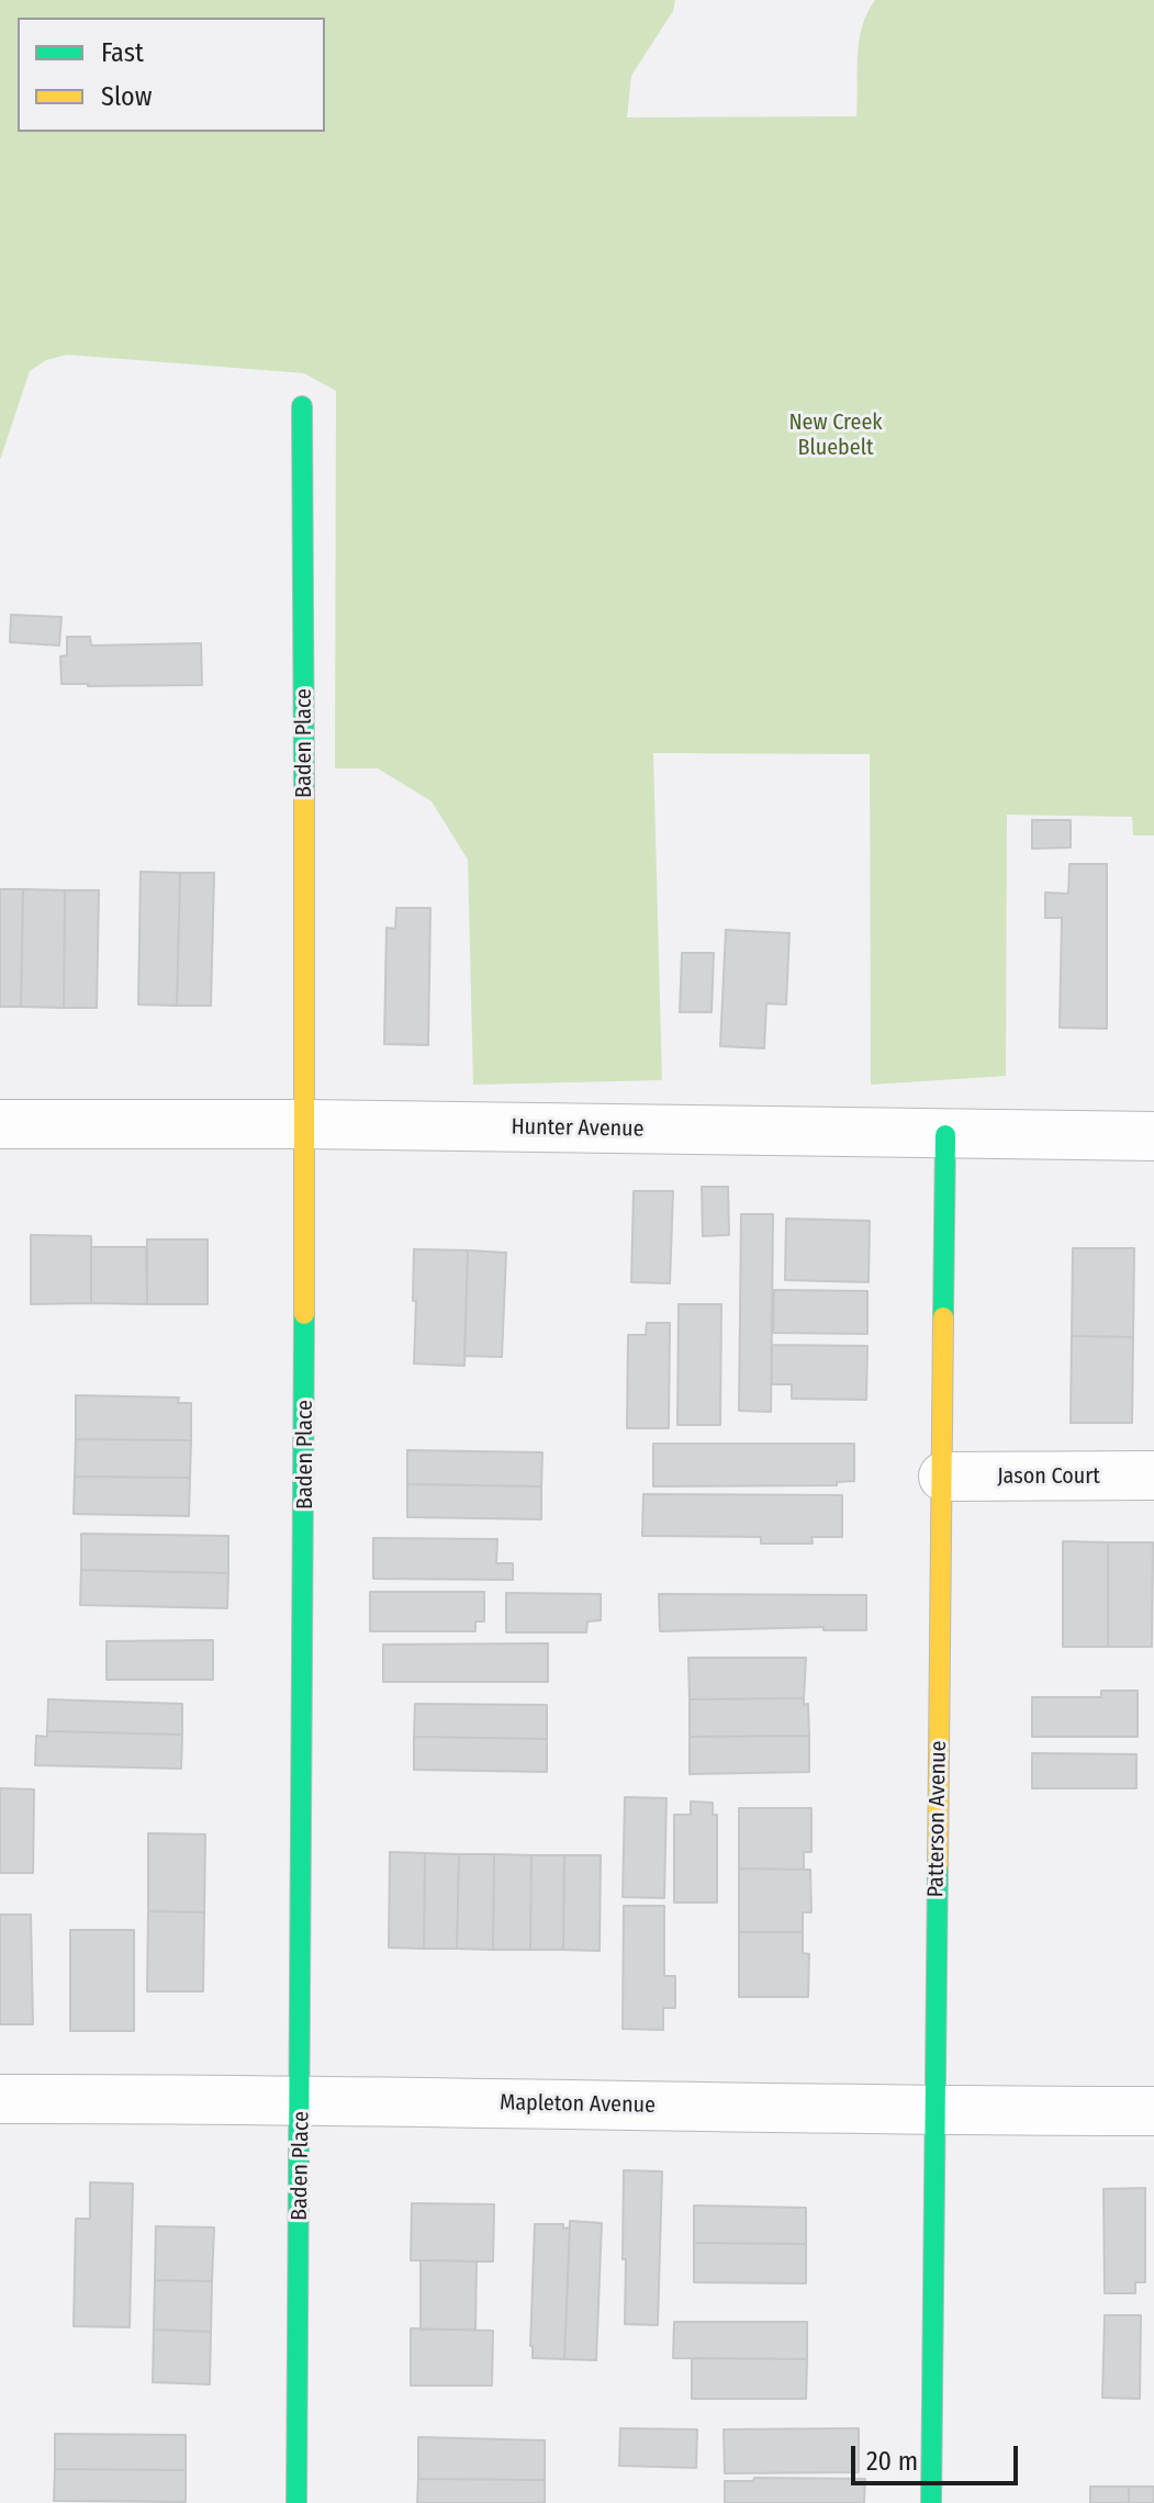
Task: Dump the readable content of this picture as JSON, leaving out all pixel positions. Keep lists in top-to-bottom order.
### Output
{
  "streets": {
    "street": [
      "Baden Place",
      "Hunter Avenue",
      "Jason Court",
      "Patterson Avenue",
      "Mapleton Avenue"
    ]
  },
  "crossings": [
    ["Baden Place", "Hunter Avenue"],
    ["Baden Place", "Mapleton Avenue"],
    ["Hunter Avenue", "Patterson Avenue"],
    ["Jason Court", "Patterson Avenue"],
    ["Patterson Avenue", "Mapleton Avenue"]
  ],
  "parks": ["New Creek Bluebelt"],
  "legend": ["Fast", "Slow"],
  "scale_bar": "20 m"
}
